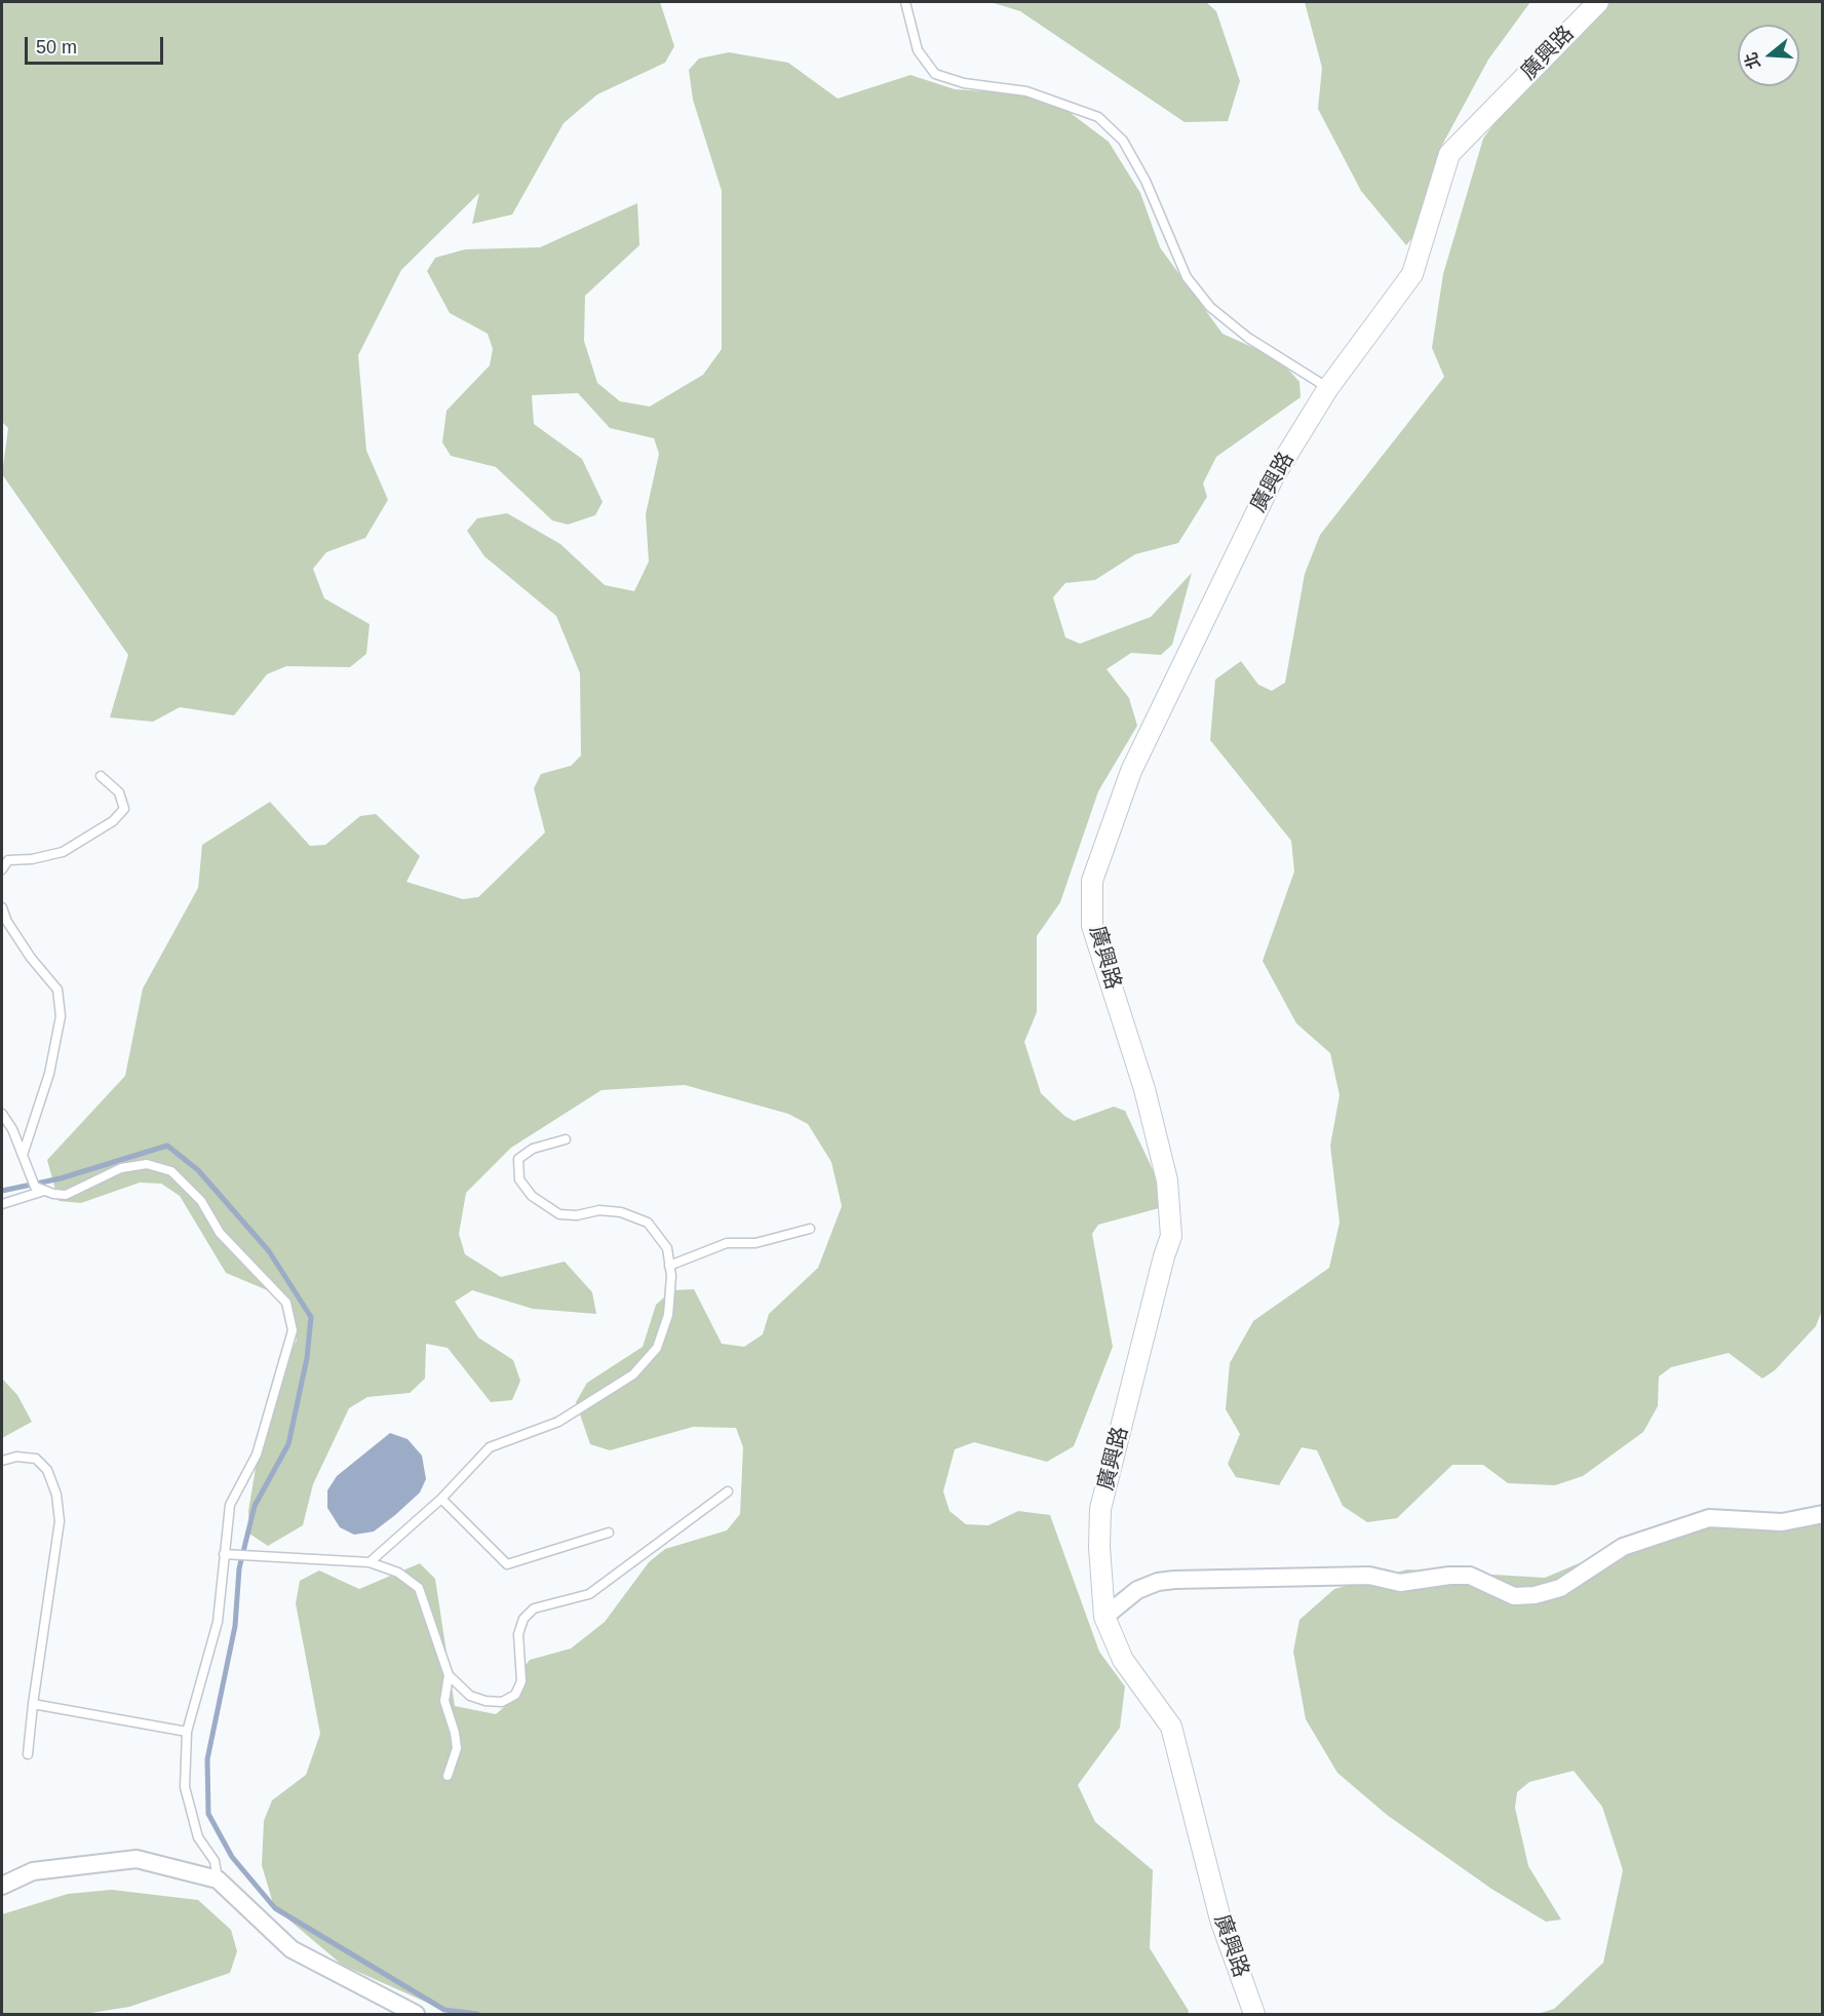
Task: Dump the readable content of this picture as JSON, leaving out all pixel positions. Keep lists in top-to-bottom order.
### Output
{
  "streets": {
    "street": ["廣興路"]
  },
  "scale_bar": "50 m",
  "north": "left"
}
